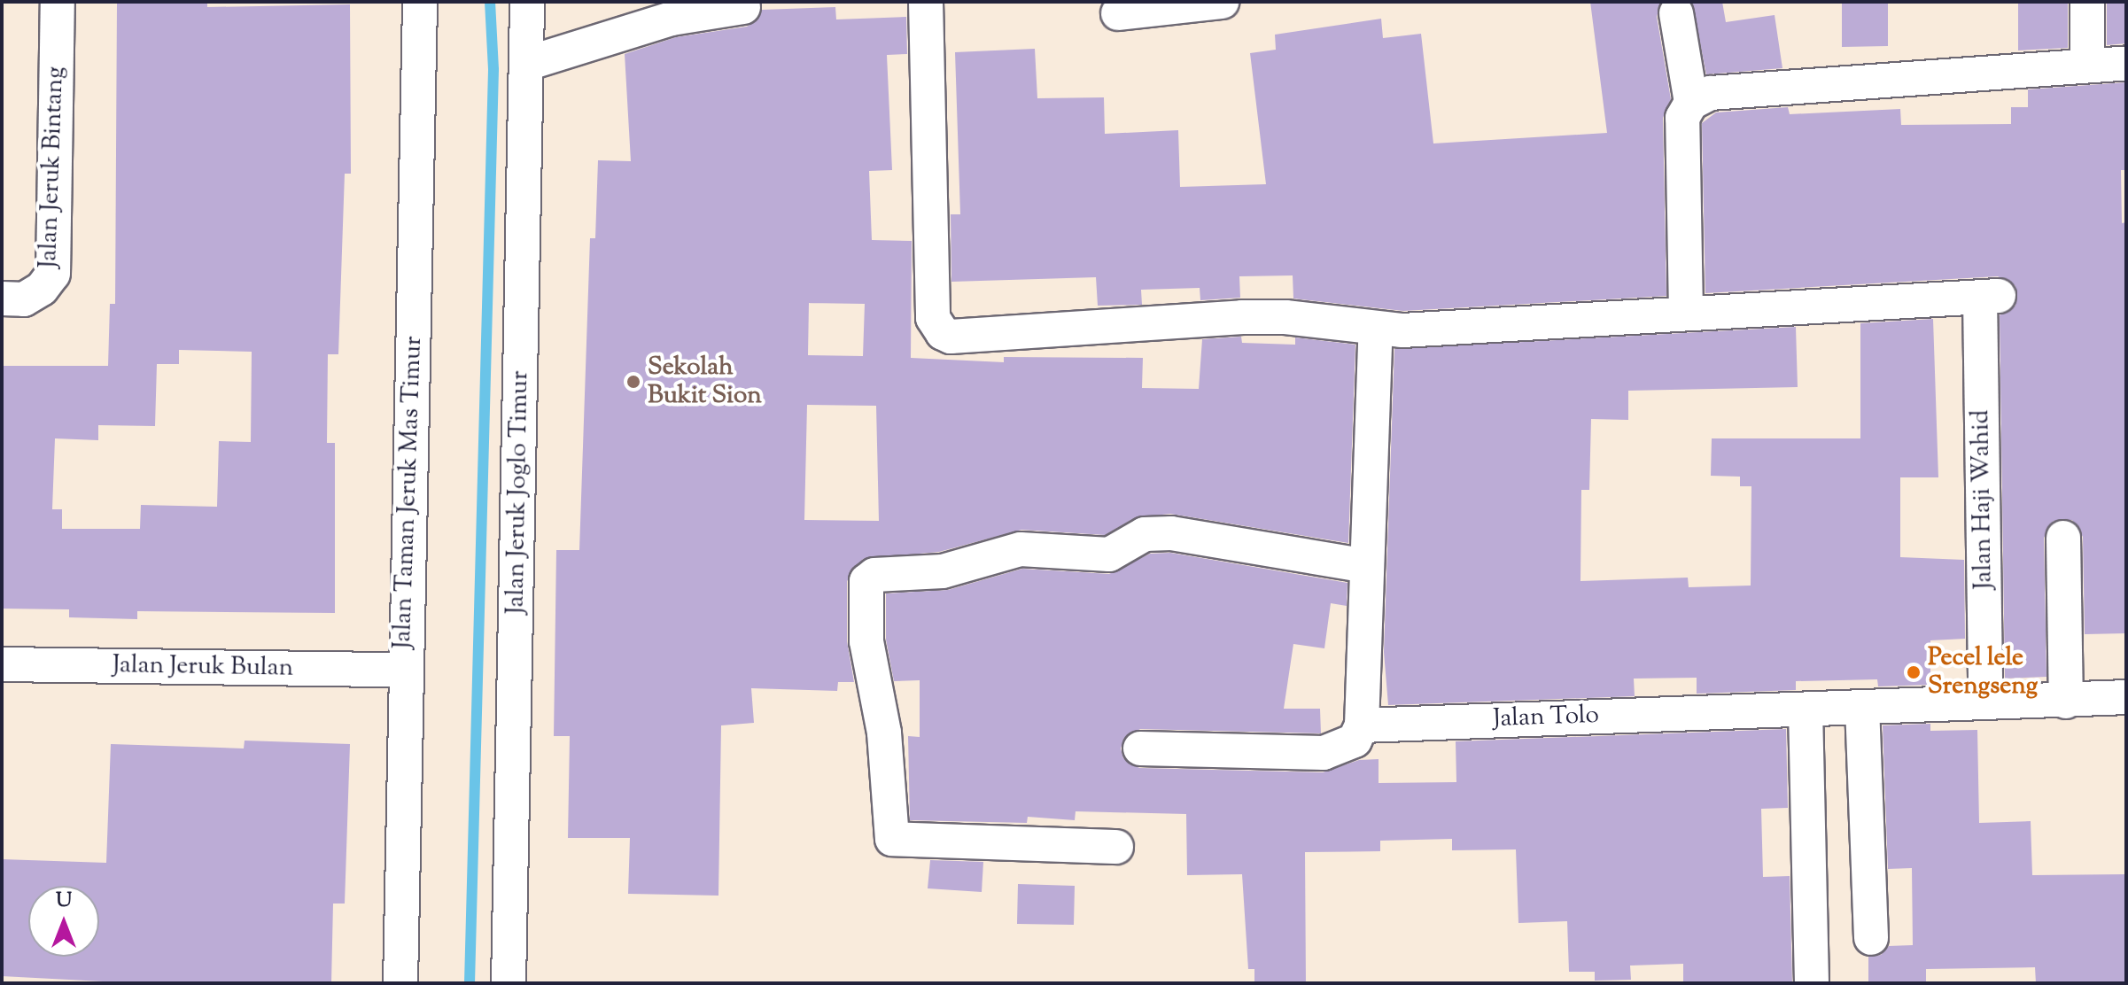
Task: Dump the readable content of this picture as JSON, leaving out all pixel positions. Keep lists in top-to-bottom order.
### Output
{
  "streets": {
    "street": [
      "Jalan Jeruk Bintang",
      "Jalan Taman Jeruk Mas Timur",
      "Jalan Jeruk Joglo Timur",
      "Jalan Haji Wahid",
      "Jalan Jeruk Bulan",
      "Jalan Tolo"
    ]
  },
  "crossings": [
    ["Jalan Taman Jeruk Mas Timur", "Jalan Jeruk Bulan"],
    ["Jalan Haji Wahid", "Jalan Tolo"]
  ],
  "places": ["Sekolah Bukit Sion", "Pecel lele Srengseng"],
  "north": "top"
}
